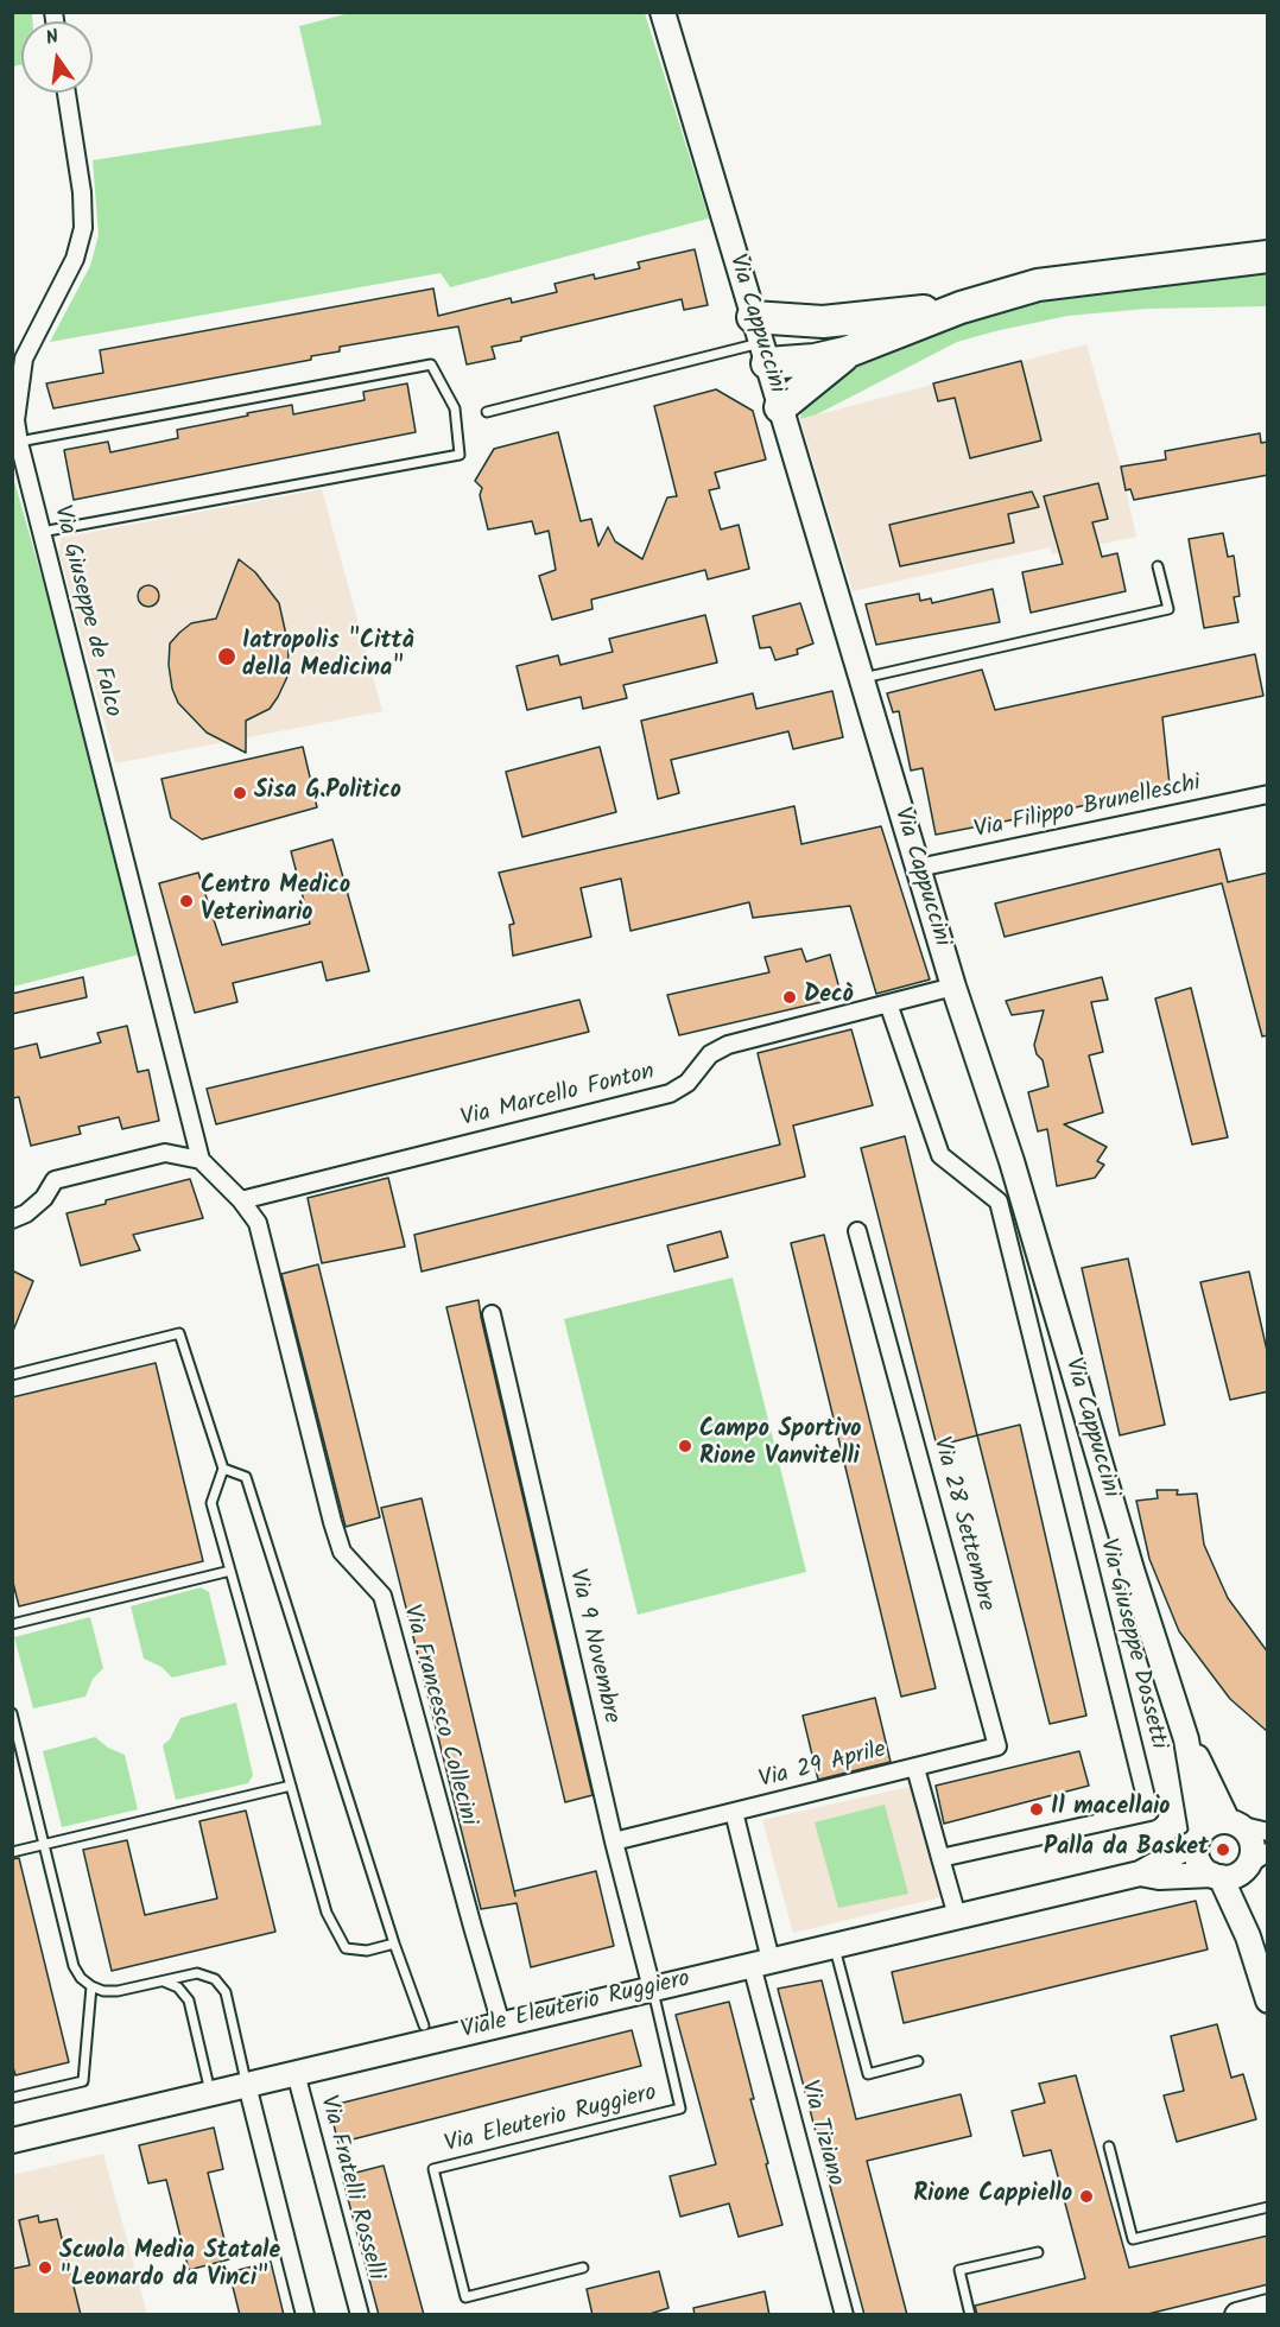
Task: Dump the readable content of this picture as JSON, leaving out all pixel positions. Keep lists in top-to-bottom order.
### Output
{
  "streets": {
    "street": [
      "Via Cappuccini",
      "Via Giuseppe de Falco",
      "Via Filippo Brunelleschi",
      "Via Marcello Fonton",
      "Via 28 Settembre",
      "Via Giuseppe Dossetti",
      "Via 9 Novembre",
      "Via Francesco Collecini",
      "Via 29 Aprile",
      "Viale Eleuterio Ruggiero",
      "Via Tiziano",
      "Via Fratelli Rosselli"
    ],
    "lane": ["Via Eleuterio Ruggiero"]
  },
  "crossings": [
    ["Via Cappuccini", "Via Filippo Brunelleschi"],
    ["Via Cappuccini", "Via Marcello Fonton"],
    ["Via Cappuccini", "Viale Eleuterio Ruggiero"],
    ["Via Giuseppe de Falco", "Via Francesco Collecini"],
    ["Via Marcello Fonton", "Via Giuseppe Dossetti"],
    ["Via Marcello Fonton", "Via Francesco Collecini"],
    ["Via 28 Settembre", "Via 29 Aprile"],
    ["Via Giuseppe Dossetti", "Via 29 Aprile"],
    ["Via 9 Novembre", "Via 29 Aprile"],
    ["Via 9 Novembre", "Viale Eleuterio Ruggiero"],
    ["Via 9 Novembre", "Via Eleuterio Ruggiero"],
    ["Via Francesco Collecini", "Viale Eleuterio Ruggiero"],
    ["Via 29 Aprile", "Viale Eleuterio Ruggiero"],
    ["Via 29 Aprile", "Via Tiziano"],
    ["Viale Eleuterio Ruggiero", "Via Eleuterio Ruggiero"],
    ["Viale Eleuterio Ruggiero", "Via Tiziano"],
    ["Viale Eleuterio Ruggiero", "Via Fratelli Rosselli"]
  ],
  "places": [
    "Iatropolis \"Città della Medicina\"",
    "Sisa G.Politico",
    "Centro Medico Veterinario",
    "Decò",
    "Campo Sportivo Rione Vanvitelli",
    "Il macellaio",
    "Palla da Basket",
    "Rione Cappiello",
    "Scuola Media Statale \"Leonardo da Vinci\""
  ],
  "north": "top"
}
